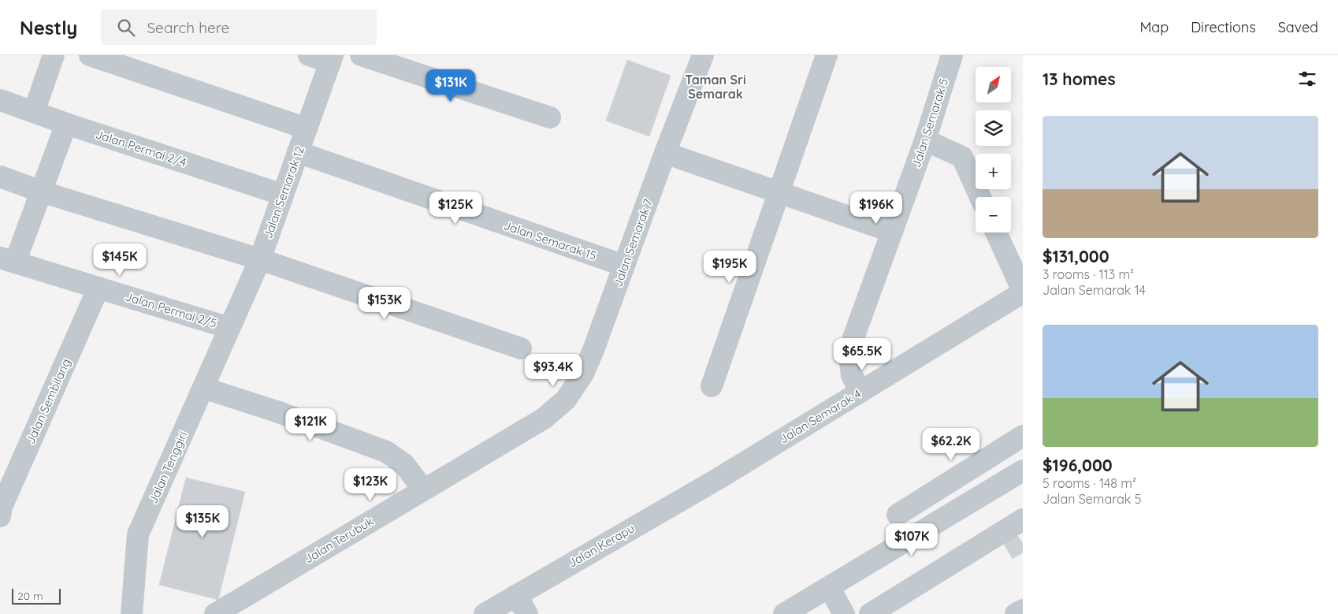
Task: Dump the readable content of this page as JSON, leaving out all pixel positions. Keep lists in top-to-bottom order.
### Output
{
  "streets": {
    "street": [
      "Jalan Semarak 5",
      "Jalan Permai 2/4",
      "Jalan Semarak 12",
      "Jalan Semarak 15",
      "Jalan Semarak 7",
      "Jalan Permai 2/5",
      "Jalan Sembilang",
      "Jalan Semarak 4",
      "Jalan Tenggiri",
      "Jalan Terubuk",
      "Jalan Kerapu"
    ]
  },
  "crossings": [
    ["Jalan Semarak 5", "Jalan Semarak 4"],
    ["Jalan Permai 2/4", "Jalan Semarak 12"],
    ["Jalan Semarak 12", "Jalan Semarak 15"],
    ["Jalan Semarak 12", "Jalan Permai 2/5"],
    ["Jalan Semarak 12", "Jalan Tenggiri"],
    ["Jalan Semarak 15", "Jalan Semarak 7"],
    ["Jalan Semarak 7", "Jalan Terubuk"],
    ["Jalan Permai 2/5", "Jalan Sembilang"],
    ["Jalan Permai 2/5", "Jalan Tenggiri"],
    ["Jalan Semarak 4", "Jalan Kerapu"]
  ],
  "districts": ["Taman Sri Semarak"],
  "scale_bar": "20 m",
  "north": "top right",
  "page": {
    "header": "Nestly",
    "search": "Search here",
    "nav": ["Map", "Directions", "Saved"],
    "heading": "13 homes",
    "map_buttons": ["+", "−"],
    "price": [
      "$131K",
      "$125K",
      "$196K",
      "$145K",
      "$195K",
      "$153K",
      "$65.5K",
      "$93.4K",
      "$121K",
      "$62.2K",
      "$123K",
      "$135K",
      "$107K"
    ],
    "list": [
      {
        "name": "$131,000",
        "note": "3 rooms · 113 m² · Jalan Semarak 14"
      },
      {
        "name": "$196,000",
        "note": "5 rooms · 148 m² · Jalan Semarak 5"
      }
    ],
    "scale": "20 m"
  }
}
